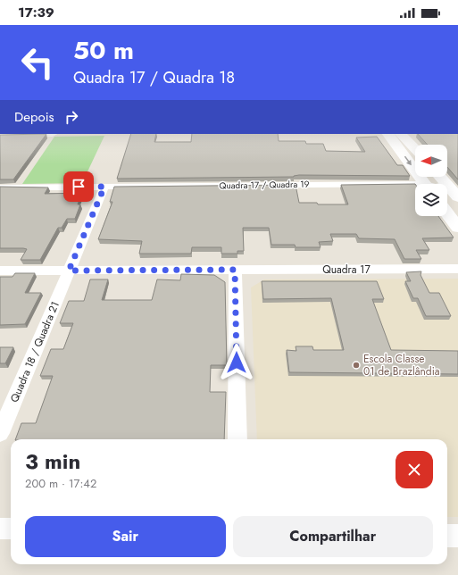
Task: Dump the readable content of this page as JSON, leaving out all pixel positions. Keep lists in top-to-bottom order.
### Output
{
  "streets": {
    "street": ["Quadra 17 / Quadra 19", "Quadra 17", "Quadra 18 / Quadra 21"]
  },
  "crossings": [
    ["Quadra 17 / Quadra 19", "Quadra 18 / Quadra 21"],
    ["Quadra 17", "Quadra 18 / Quadra 21"]
  ],
  "places": ["Escola Classe 01 de Brazlândia"],
  "north": "left",
  "page": {
    "status": "17:39",
    "turn": ["50 m", "Quadra 17 / Quadra 18"],
    "then": "Depois",
    "heading": ["3 min", "200 m · 17:42"],
    "buttons": ["Sair", "Compartilhar"]
  }
}
